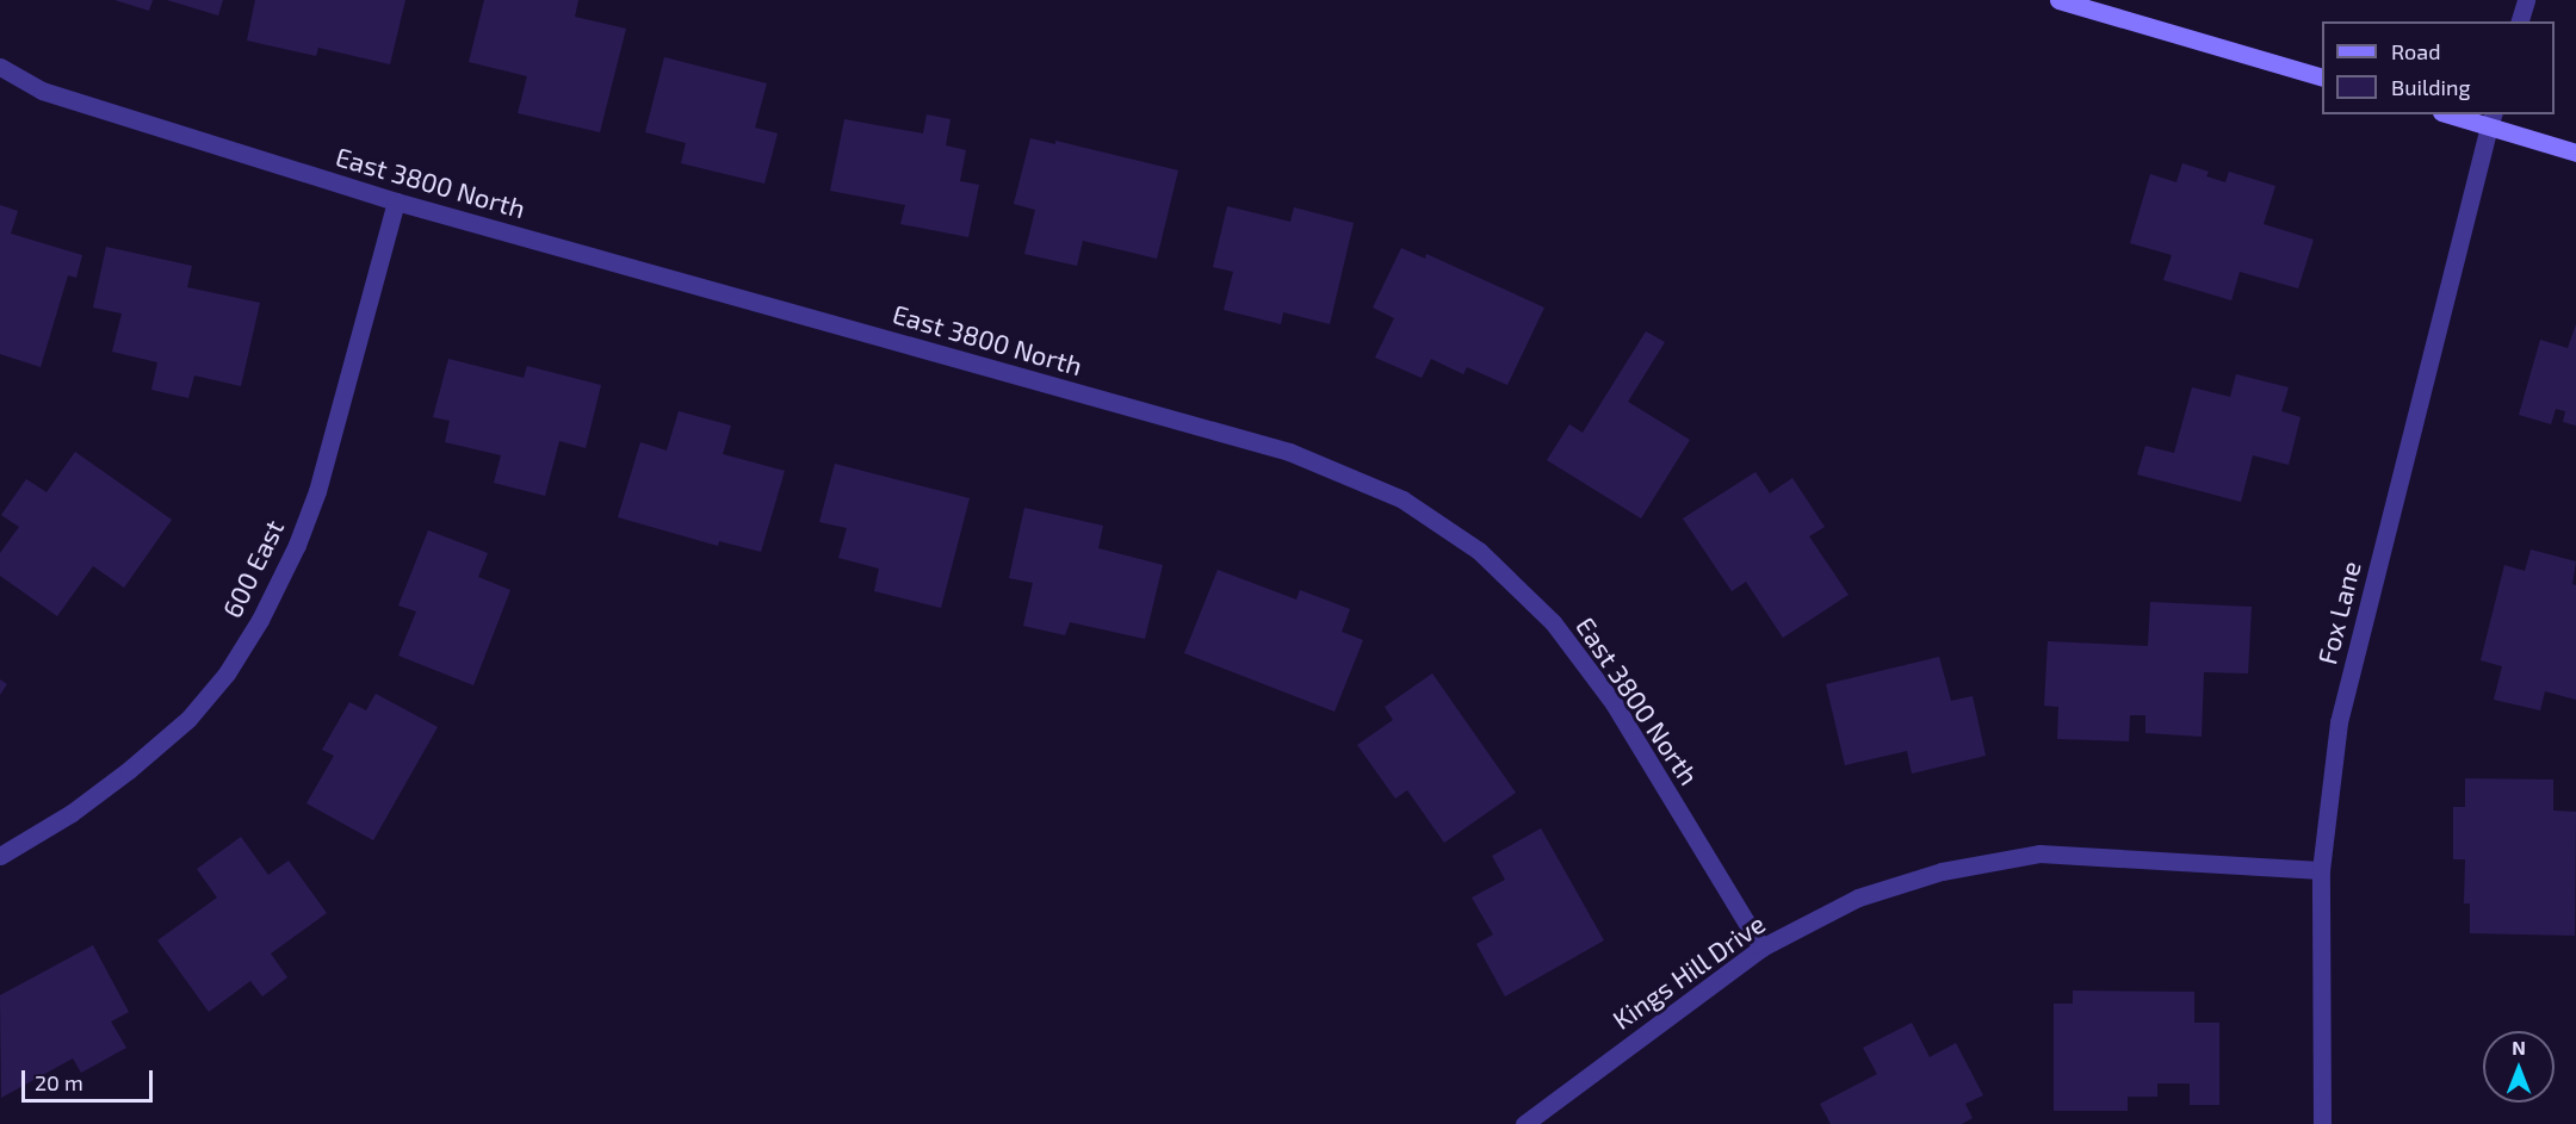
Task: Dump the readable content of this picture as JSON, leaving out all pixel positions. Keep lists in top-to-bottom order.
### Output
{
  "streets": {
    "street": [
      "East 3800 North",
      "600 East",
      "Fox Lane",
      "Kings Hill Drive"
    ]
  },
  "crossings": [
    ["East 3800 North", "600 East"],
    ["East 3800 North", "Kings Hill Drive"],
    ["Fox Lane", "Kings Hill Drive"]
  ],
  "legend": ["Road", "Building"],
  "scale_bar": "20 m",
  "north": "top"
}
